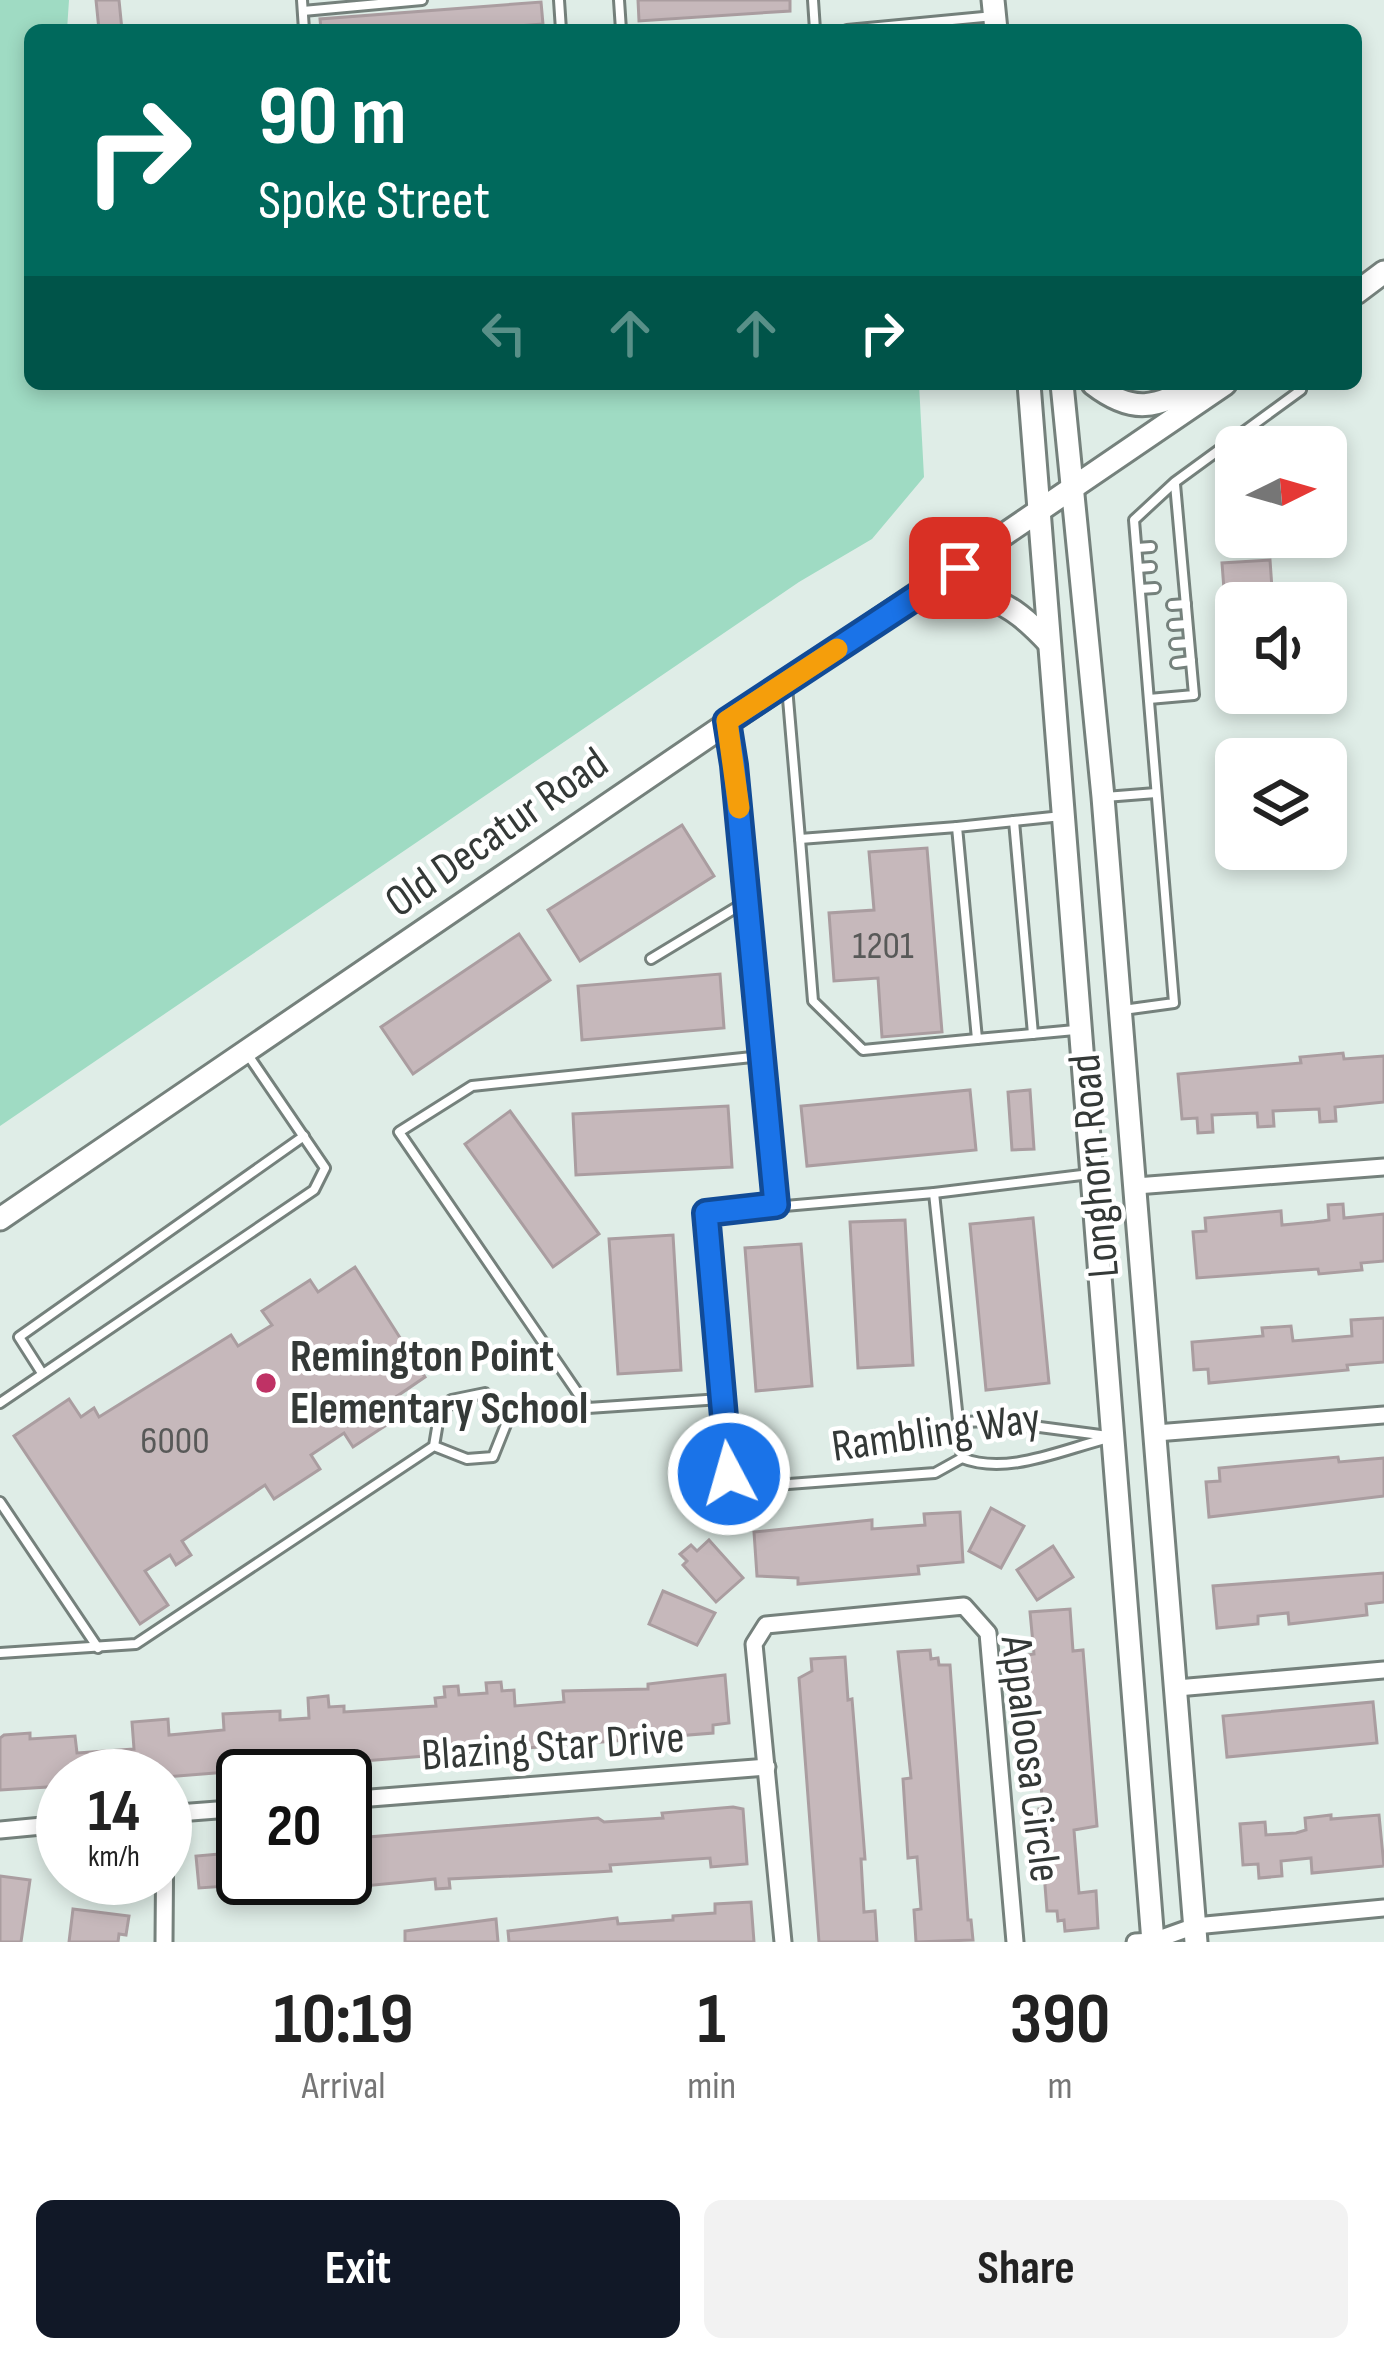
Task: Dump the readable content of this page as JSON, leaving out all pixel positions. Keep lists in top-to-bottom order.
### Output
{
  "streets": {
    "main road": ["Old Decatur Road", "Longhorn Road"],
    "street": ["Blazing Star Drive", "Appaloosa Circle"],
    "lane": ["Rambling Way"]
  },
  "crossings": [
    ["Old Decatur Road", "Longhorn Road"],
    ["Longhorn Road", "Rambling Way"],
    ["Blazing Star Drive", "Appaloosa Circle"]
  ],
  "places": ["Remington Point Elementary School"],
  "house_numbers": ["1201", "6000"],
  "north": "right",
  "page": {
    "turn": ["90 m", "Spoke Street"],
    "speed": "14 km/h",
    "limit": "20",
    "eta": [
      "10:19",
      "Arrival",
      "1",
      "min",
      "390",
      "m"
    ],
    "buttons": ["Exit", "Share"]
  }
}
